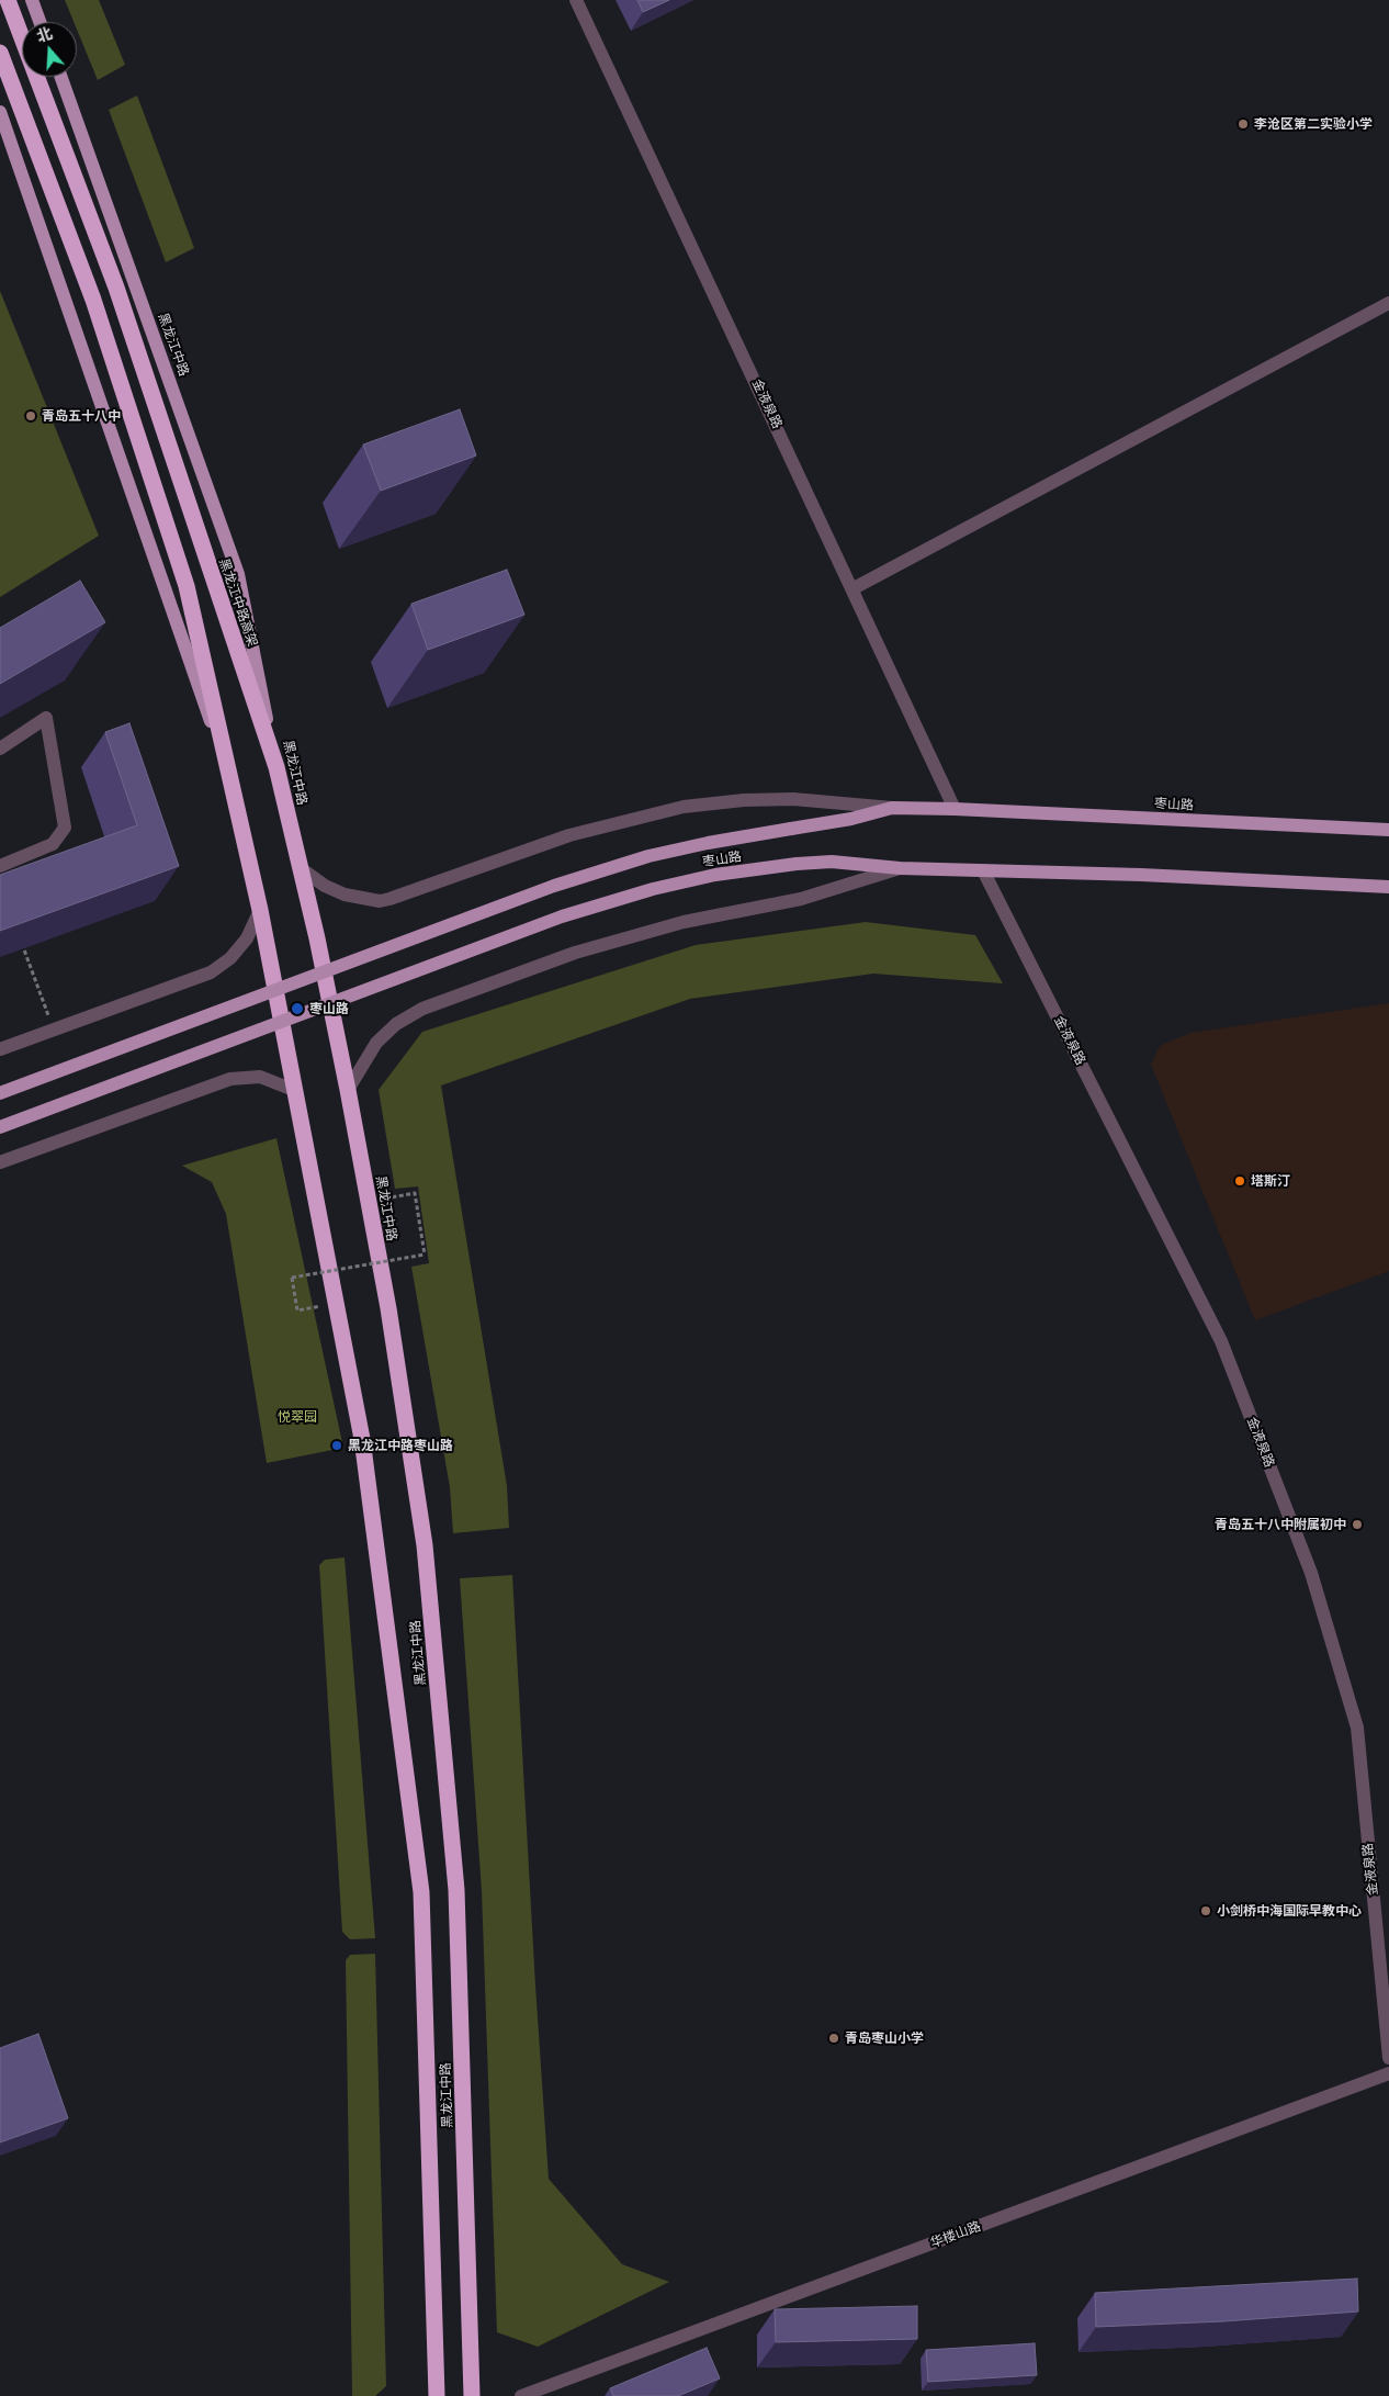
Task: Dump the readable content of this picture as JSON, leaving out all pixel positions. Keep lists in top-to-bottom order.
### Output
{
  "streets": {
    "highway": ["黑龙江中路", "黑龙江中路高架"],
    "main road": ["枣山路"],
    "street": ["金液泉路", "华楼山路"]
  },
  "crossings": [
    ["黑龙江中路", "黑龙江中路高架"],
    ["黑龙江中路", "枣山路"],
    ["金液泉路", "枣山路"]
  ],
  "parks": ["悦翠园"],
  "places": [
    "李沧区第二实验小学",
    "青岛五十八中",
    "枣山路",
    "塔斯汀",
    "黑龙江中路枣山路",
    "青岛五十八中附属初中",
    "小剑桥中海国际早教中心",
    "青岛枣山小学"
  ],
  "north": "top"
}
